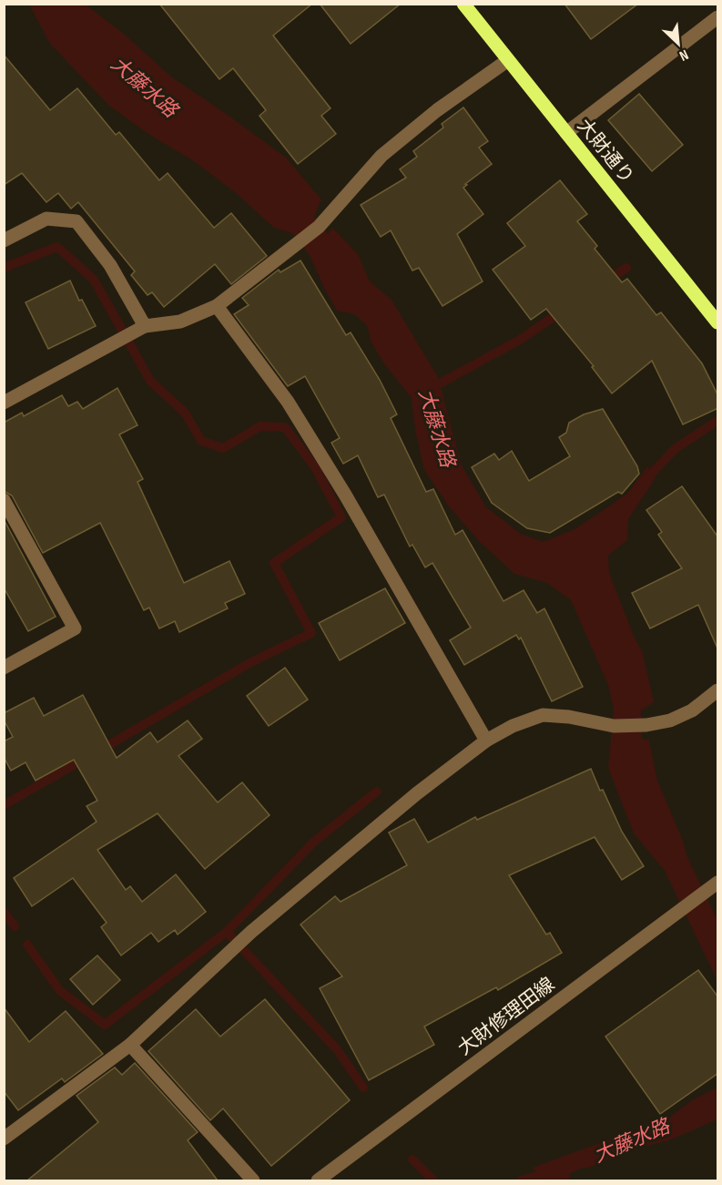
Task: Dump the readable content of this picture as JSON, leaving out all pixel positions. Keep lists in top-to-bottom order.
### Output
{
  "streets": {
    "main road": ["大財通り"],
    "street": ["大財修理田線"]
  },
  "water": ["大藤水路"],
  "north": "bottom right"
}
